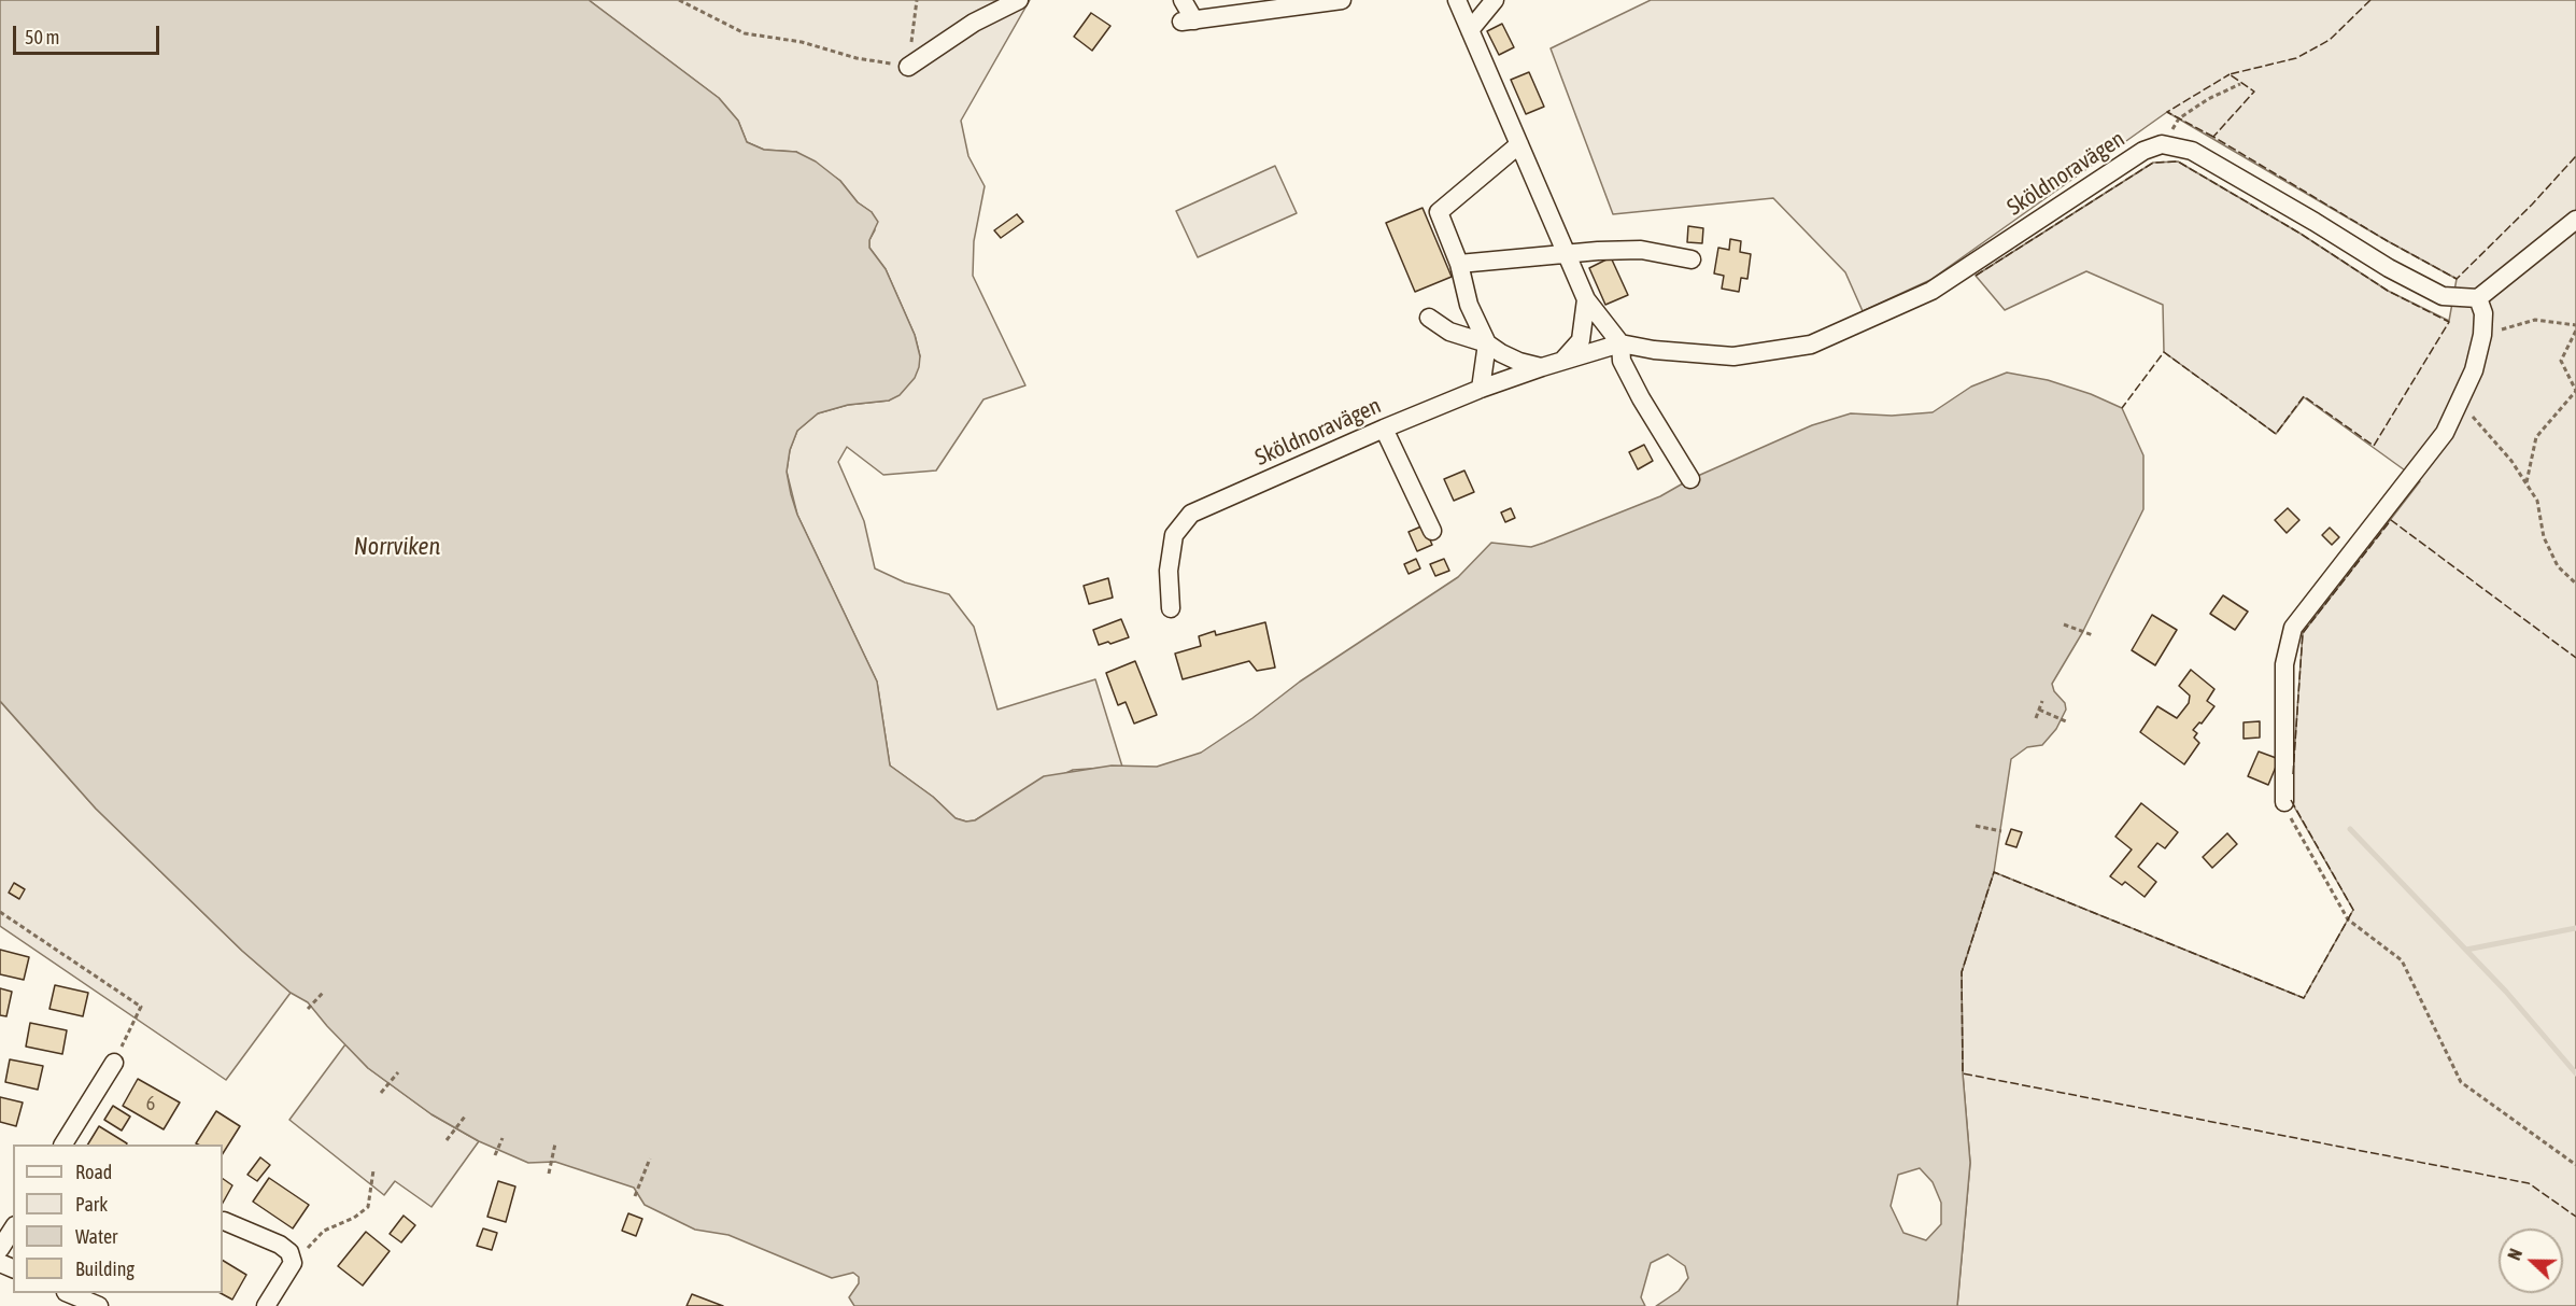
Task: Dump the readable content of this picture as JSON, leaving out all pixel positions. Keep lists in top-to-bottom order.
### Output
{
  "streets": {
    "street": ["Sköldnoravägen"]
  },
  "water": ["Norrviken"],
  "house_numbers": ["6"],
  "legend": [
    "Road",
    "Park",
    "Water",
    "Building"
  ],
  "scale_bar": "50 m",
  "north": "left"
}
